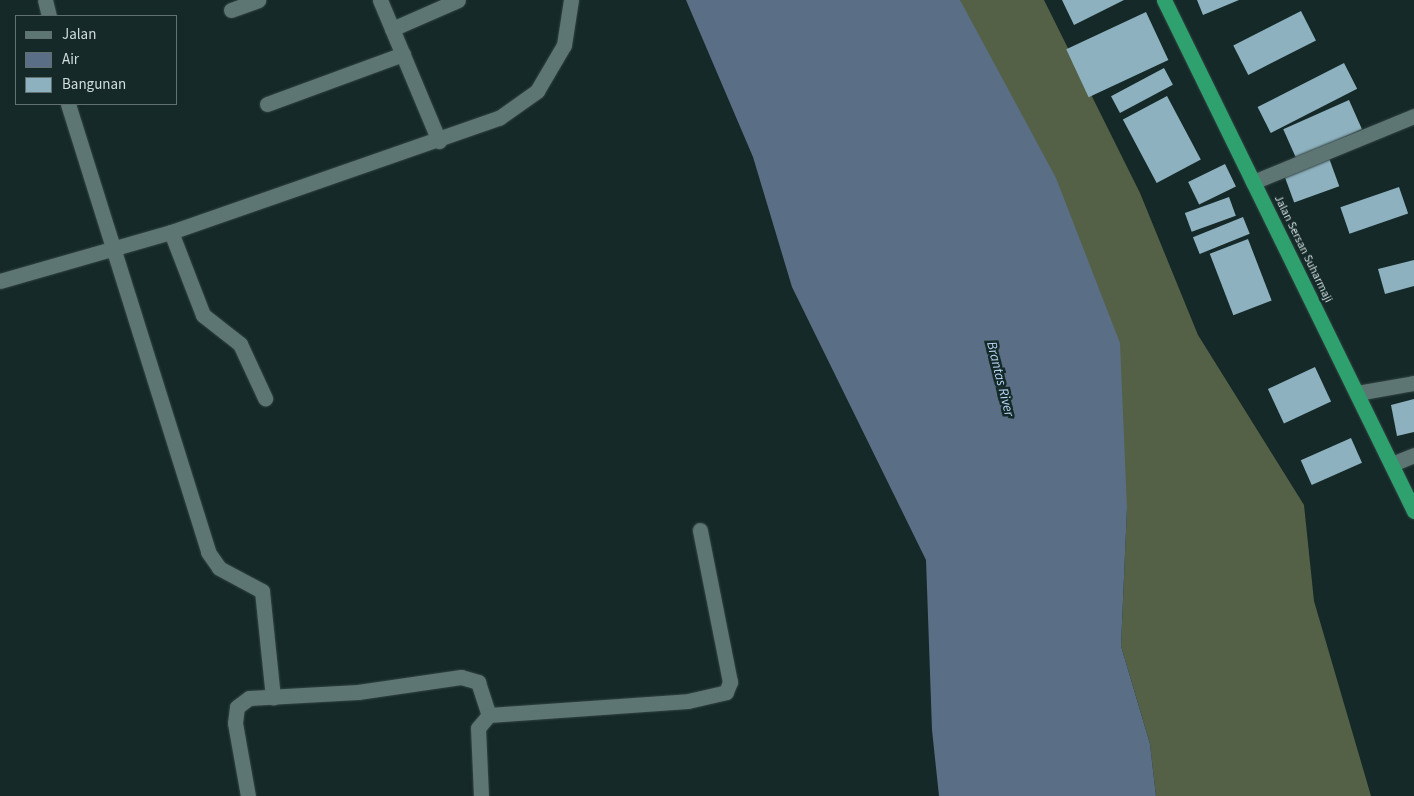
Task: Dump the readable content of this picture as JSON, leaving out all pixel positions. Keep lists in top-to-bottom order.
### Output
{
  "streets": {
    "highway": ["Jalan Sersan Suharmaji"]
  },
  "water": ["Brantas River"],
  "legend": ["Jalan", "Air", "Bangunan"]
}
